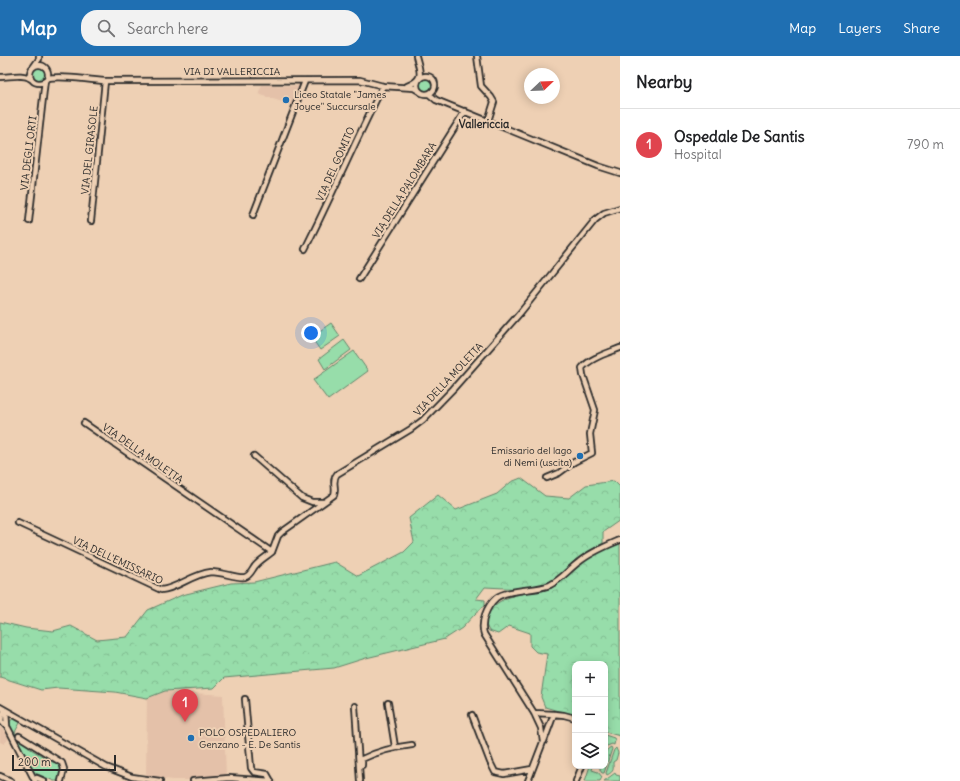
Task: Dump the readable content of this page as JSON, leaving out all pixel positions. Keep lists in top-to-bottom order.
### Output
{
  "streets": {
    "street": [
      "VIA DI VALLERICCIA",
      "VIA DEL GIRASOLE",
      "VIA DEGLI ORTI",
      "VIA DEL GOMITO",
      "VIA DELLA PALOMBARA",
      "VIA DELLA MOLETTA",
      "VIA DELL'EMISSARIO"
    ]
  },
  "crossings": [
    ["VIA DI VALLERICCIA", "VIA DEL GIRASOLE"],
    ["VIA DI VALLERICCIA", "VIA DEGLI ORTI"],
    ["VIA DI VALLERICCIA", "VIA DEL GOMITO"],
    ["VIA DI VALLERICCIA", "VIA DELLA PALOMBARA"],
    ["VIA DELLA MOLETTA", "VIA DELL'EMISSARIO"]
  ],
  "districts": ["Vallericcia"],
  "places": ["Liceo Statale \"James Joyce\" Succursale", "Emissario del lago di Nemi (uscita)", "POLO OSPEDALIERO Genzano - E. De Santis"],
  "scale_bar": "200 m",
  "north": "top right",
  "page": {
    "header": "Map",
    "search": "Search here",
    "nav": ["Map", "Layers", "Share"],
    "heading": "Nearby",
    "list": [
      {
        "mark": "1",
        "name": "Ospedale De Santis",
        "note": "Hospital",
        "value": "790 m"
      }
    ],
    "map_buttons": ["+", "−"],
    "pins": "1",
    "scale": "200 m"
  }
}
